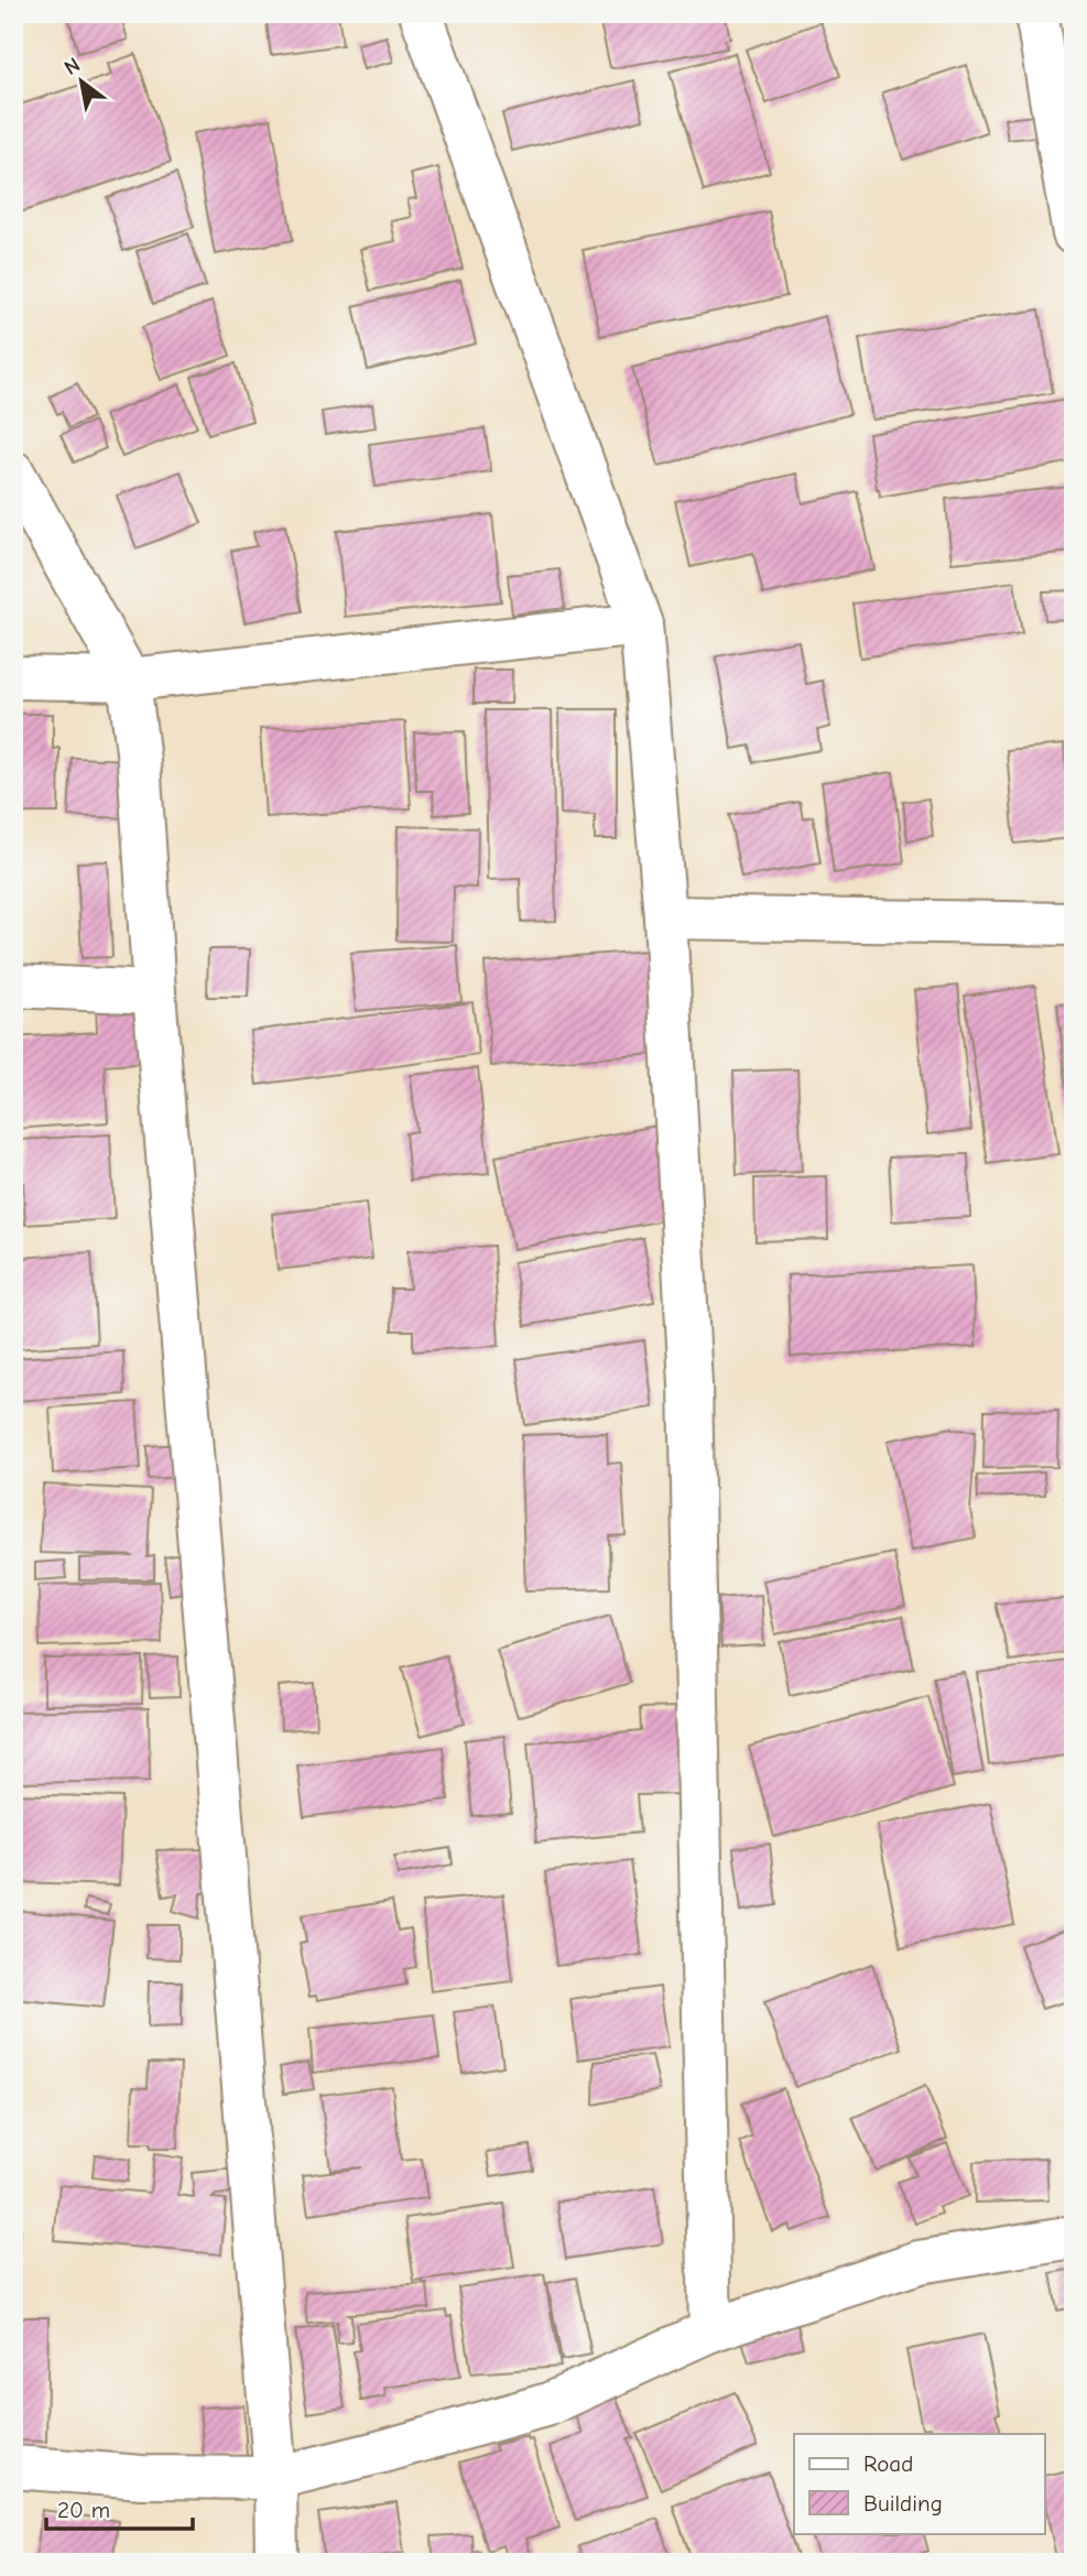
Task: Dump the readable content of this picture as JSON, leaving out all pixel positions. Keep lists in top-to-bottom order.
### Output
{
  "legend": ["Road", "Building"],
  "scale_bar": "20 m",
  "north": "top left"
}
